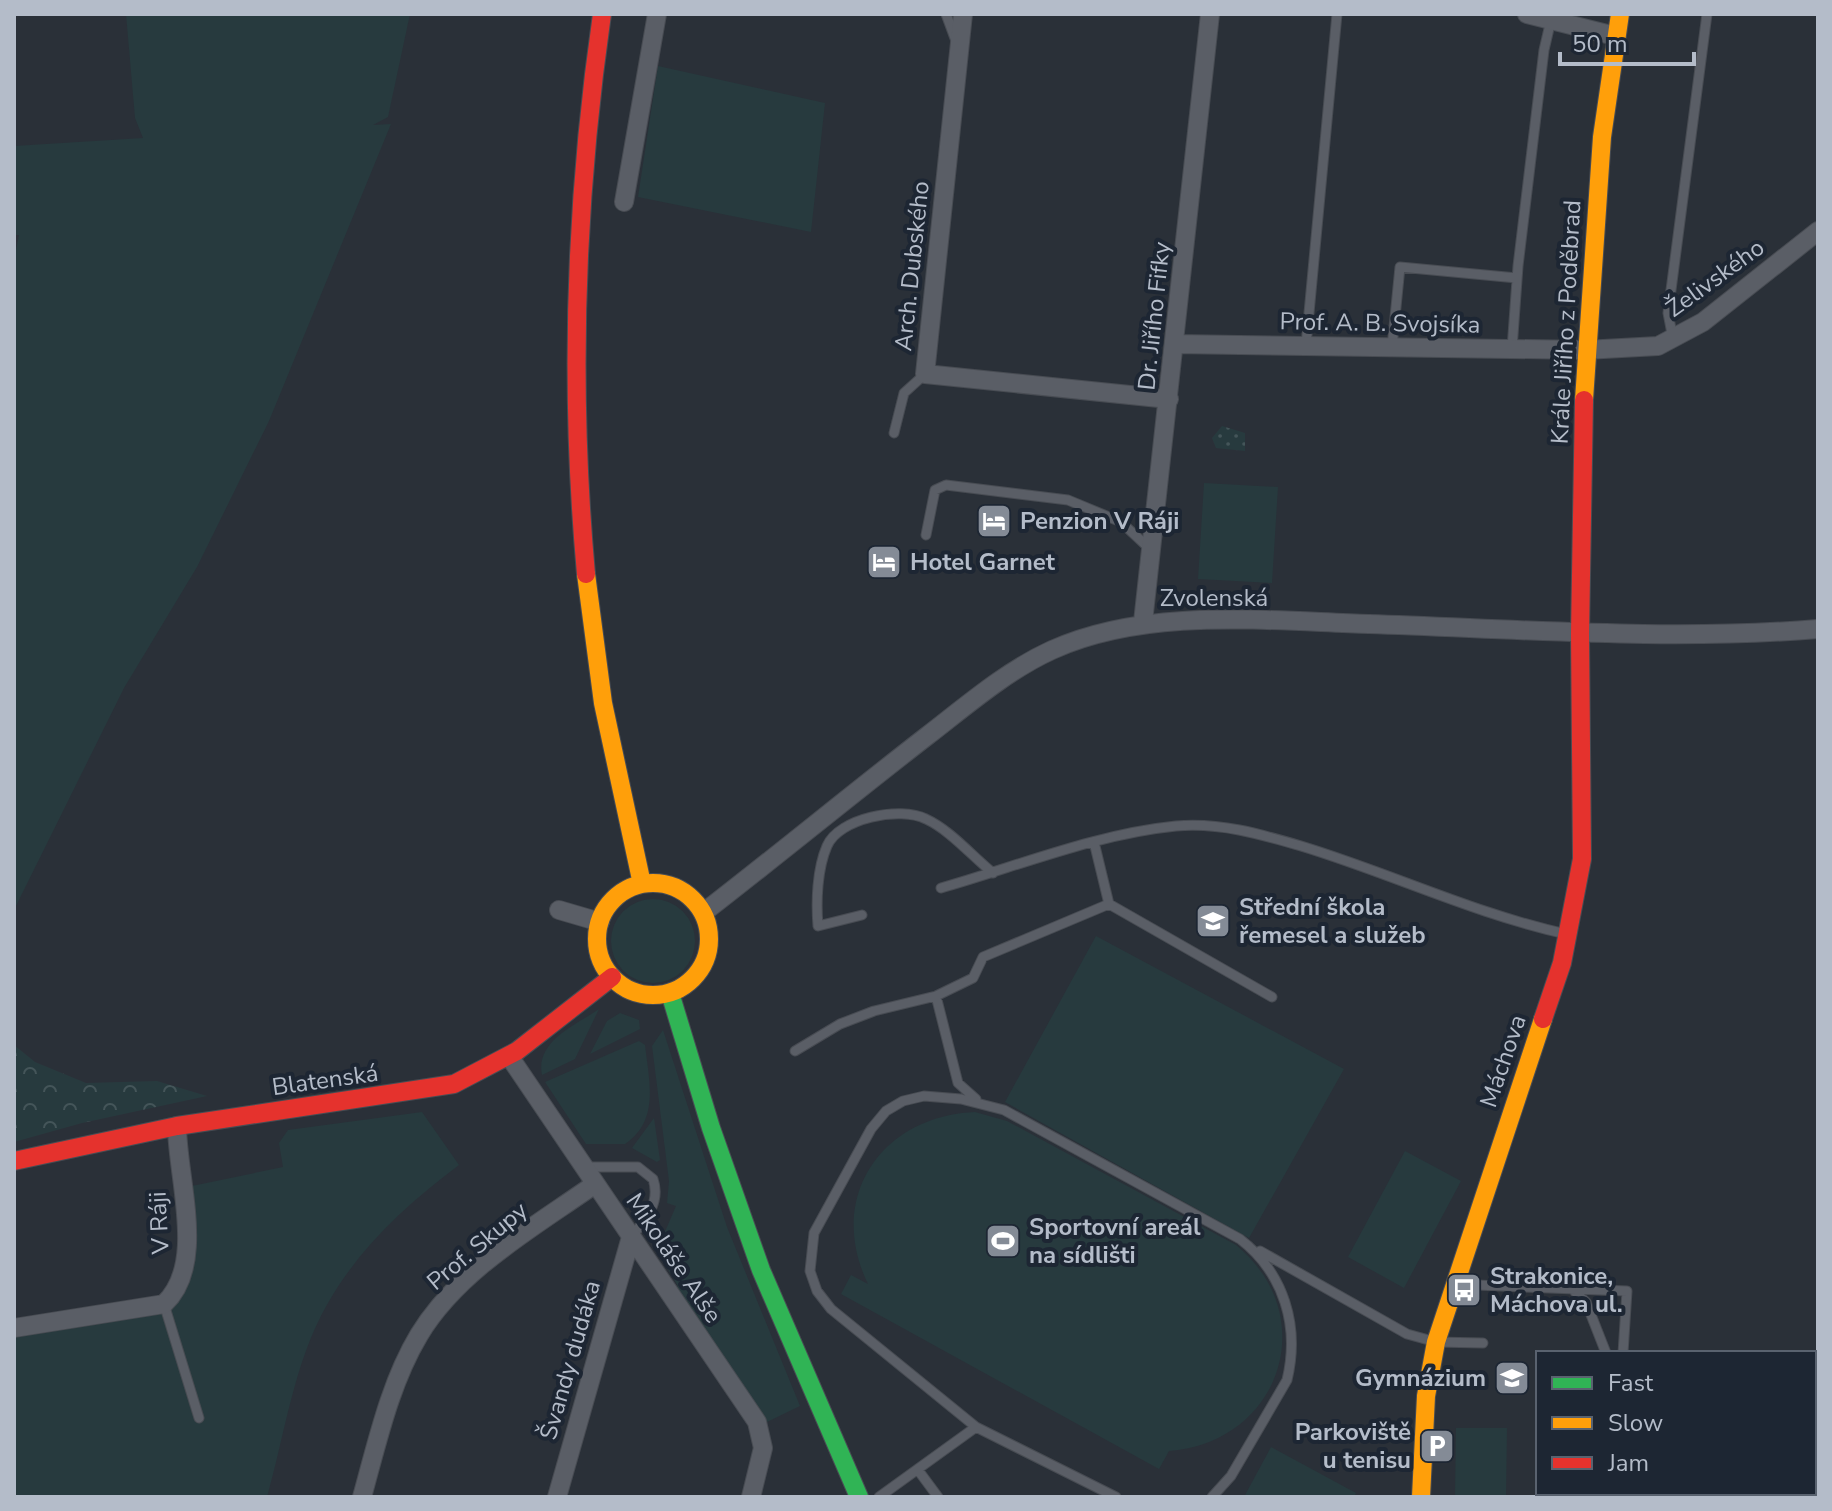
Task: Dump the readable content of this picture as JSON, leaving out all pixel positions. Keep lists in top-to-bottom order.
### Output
{
  "streets": {
    "street": [
      "Arch. Dubského",
      "Želivského",
      "Dr. Jiřího Fifky",
      "Krále Jiřího z Poděbrad",
      "Prof. A. B. Svojsíka",
      "Zvolenská",
      "Máchova",
      "Blatenská",
      "V Ráji",
      "Prof. Skupy",
      "Mikoláše Alše",
      "Švandy dudáka"
    ]
  },
  "crossings": [
    ["Arch. Dubského", "Dr. Jiřího Fifky"],
    ["Želivského", "Krále Jiřího z Poděbrad"],
    ["Želivského", "Prof. A. B. Svojsíka"],
    ["Dr. Jiřího Fifky", "Prof. A. B. Svojsíka"],
    ["Dr. Jiřího Fifky", "Zvolenská"],
    ["Krále Jiřího z Poděbrad", "Prof. A. B. Svojsíka"],
    ["Krále Jiřího z Poděbrad", "Zvolenská"],
    ["Krále Jiřího z Poděbrad", "Máchova"],
    ["Zvolenská", "Máchova"],
    ["Zvolenská", "Blatenská"],
    ["Blatenská", "V Ráji"],
    ["Blatenská", "Mikoláše Alše"],
    ["Prof. Skupy", "Mikoláše Alše"],
    ["Mikoláše Alše", "Švandy dudáka"]
  ],
  "places": {
    "hotel": ["Penzion V Ráji", "Hotel Garnet"],
    "school or university": ["Střední škola řemesel a služeb", "Gymnázium"],
    "sports": ["Sportovní areál na sídlišti"],
    "bus stop": ["Strakonice, Máchova ul."],
    "parking": ["Parkoviště u tenisu"]
  },
  "legend": ["Fast", "Slow", "Jam"],
  "scale_bar": "50 m"
}
